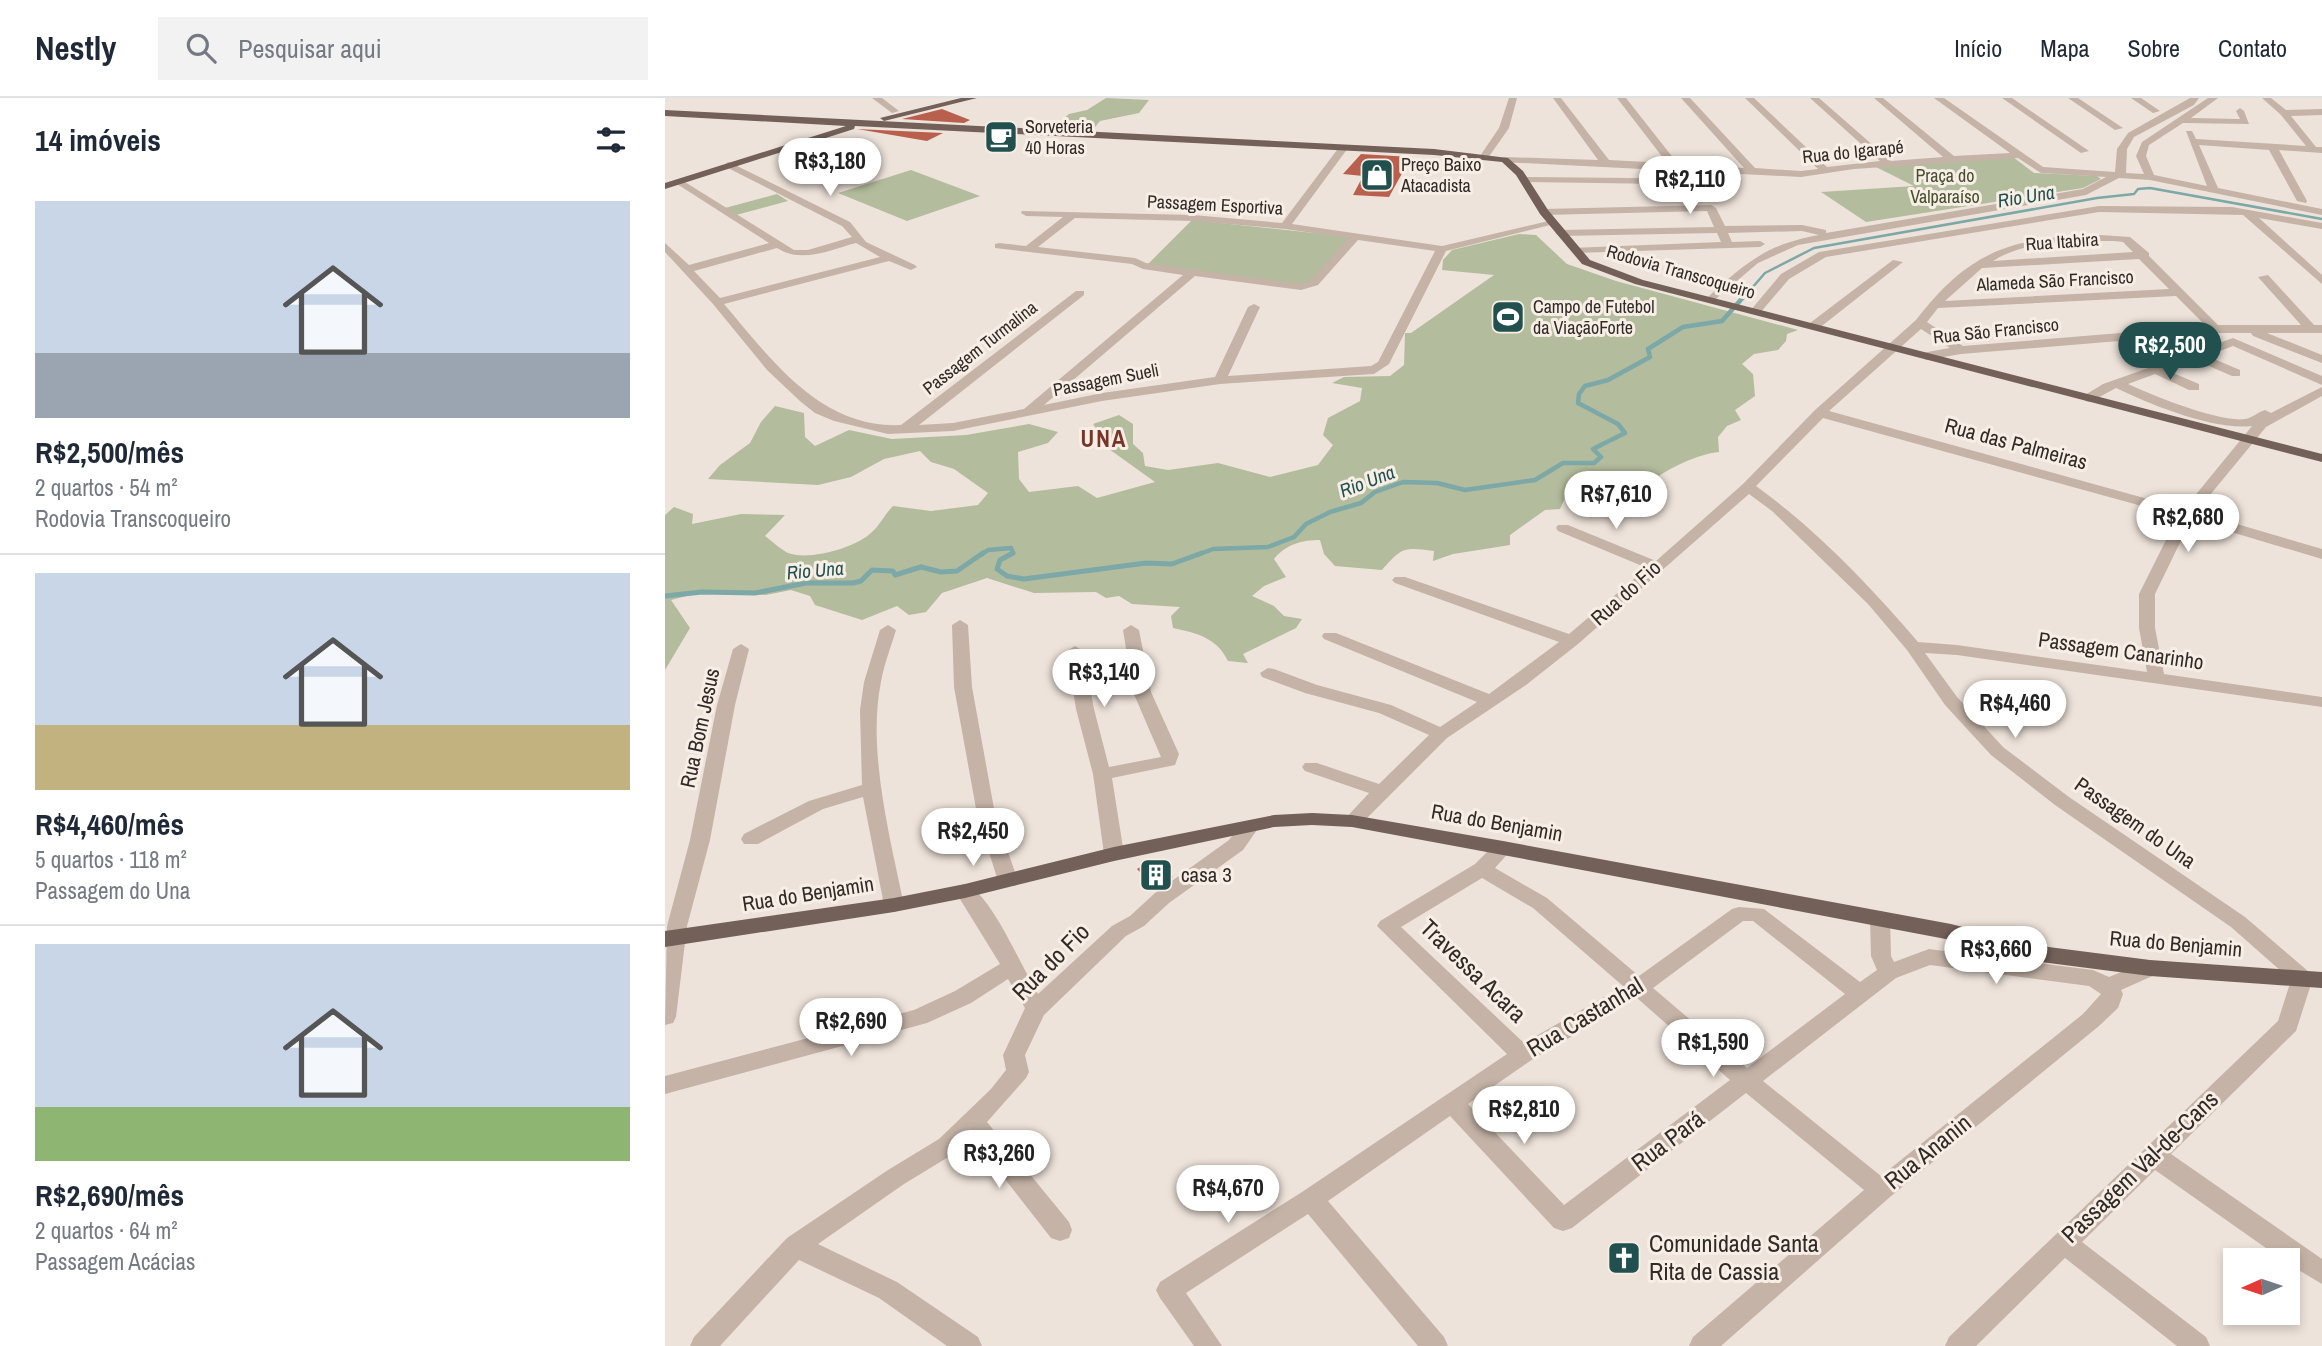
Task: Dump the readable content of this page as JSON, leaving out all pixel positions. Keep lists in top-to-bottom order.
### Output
{
  "streets": {
    "main road": ["Rodovia Transcoqueiro", "Rua do Benjamin"],
    "street": [
      "Rua do Igarapé",
      "Passagem Esportiva",
      "Rua Itabira",
      "Alameda São Francisco",
      "Rua São Francisco",
      "Passagem Turmalina",
      "Passagem Sueli",
      "Rua das Palmeiras",
      "Rua do Fio",
      "Passagem Canarinho",
      "Rua Bom Jesus",
      "Passagem do Una",
      "Travessa Acara",
      "Rua Castanhal",
      "Rua Pará",
      "Rua Ananin",
      "Passagem Val-de-Cans"
    ]
  },
  "crossings": [
    ["Rua do Igarapé", "Rodovia Transcoqueiro"],
    ["Passagem Esportiva", "Passagem Sueli"],
    ["Rua Itabira", "Rua do Fio"],
    ["Rodovia Transcoqueiro", "Rua São Francisco"],
    ["Rodovia Transcoqueiro", "Rua do Fio"],
    ["Alameda São Francisco", "Rua do Fio"],
    ["Passagem Turmalina", "Passagem Sueli"],
    ["Rua das Palmeiras", "Rua do Fio"],
    ["Rua do Fio", "Rua do Benjamin"],
    ["Rua do Fio", "Passagem do Una"],
    ["Passagem Canarinho", "Passagem do Una"],
    ["Rua Bom Jesus", "Rua do Benjamin"],
    ["Rua do Benjamin", "Passagem do Una"],
    ["Rua do Benjamin", "Passagem Val-de-Cans"],
    ["Passagem do Una", "Passagem Val-de-Cans"],
    ["Travessa Acara", "Rua Castanhal"],
    ["Rua Castanhal", "Rua Pará"],
    ["Rua Pará", "Rua Ananin"]
  ],
  "districts": ["UNA"],
  "water": ["Rio Una"],
  "parks": ["Praça do Valparaíso"],
  "places": {
    "cafe": ["Sorveteria 40 Horas"],
    "shop": ["Preço Baixo Atacadista"],
    "sports": ["Campo de Futebol da ViaçãoForte"],
    "building": ["casa 3"],
    "church": ["Comunidade Santa Rita de Cassia"]
  },
  "north": "left",
  "page": {
    "header": "Nestly",
    "search": "Pesquisar aqui",
    "nav": [
      "Início",
      "Mapa",
      "Sobre",
      "Contato"
    ],
    "heading": "14 imóveis",
    "price": [
      "R$3,180",
      "R$2,110",
      "R$2,500",
      "R$7,610",
      "R$2,680",
      "R$3,140",
      "R$4,460",
      "R$2,450",
      "R$3,660",
      "R$2,690",
      "R$1,590",
      "R$2,810",
      "R$3,260",
      "R$4,670"
    ],
    "list": [
      {
        "name": "R$2,500/mês",
        "note": "2 quartos · 54 m² · Rodovia Transcoqueiro"
      },
      {
        "name": "R$4,460/mês",
        "note": "5 quartos · 118 m² · Passagem do Una"
      },
      {
        "name": "R$2,690/mês",
        "note": "2 quartos · 64 m² · Passagem Acácias"
      }
    ]
  }
}
